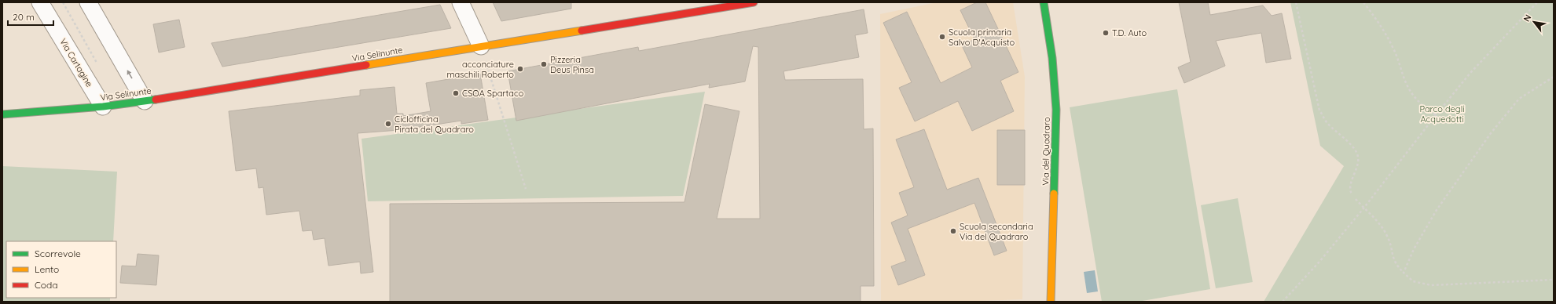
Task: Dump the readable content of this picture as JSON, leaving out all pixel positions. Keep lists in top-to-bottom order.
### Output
{
  "streets": {
    "street": ["Via Selinunte", "Via Cartagine", "Via del Quadraro"]
  },
  "crossings": [
    ["Via Selinunte", "Via Cartagine"]
  ],
  "parks": ["Parco degli Acquedotti"],
  "places": [
    "T.D. Auto",
    "Scuola primaria Salvo D'Acquisto",
    "Pizzeria Deus Pinsa",
    "acconciature maschili Roberto",
    "CSOA Spartaco",
    "Ciclofficina Pirata del Quadraro",
    "Scuola secondaria Via del Quadraro"
  ],
  "legend": ["Scorrevole", "Lento", "Coda"],
  "scale_bar": "20 m",
  "north": "top left"
}
